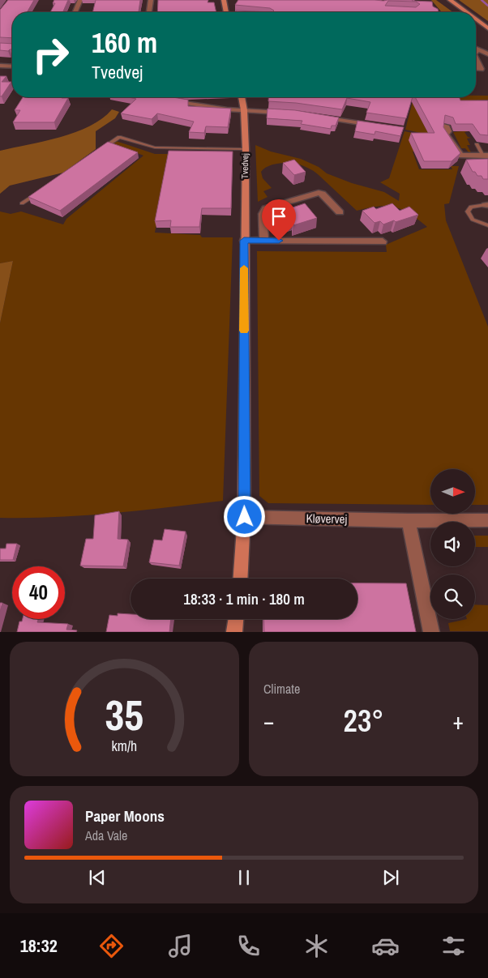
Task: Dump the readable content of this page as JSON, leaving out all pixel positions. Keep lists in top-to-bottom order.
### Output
{
  "streets": {
    "street": ["Tvedvej", "Kløvervej"]
  },
  "crossings": [
    ["Tvedvej", "Kløvervej"]
  ],
  "north": "right",
  "page": {
    "turn": ["160 m", "Tvedvej"],
    "limit": "40",
    "trip": "18:33 · 1 min · 180 m",
    "tile": "Climate",
    "heat": ["−", "23°", "+"],
    "song": ["Paper Moons", "Ada Vale"],
    "tabs": "18:32",
    "gauge": ["35", "km/h"]
  }
}
